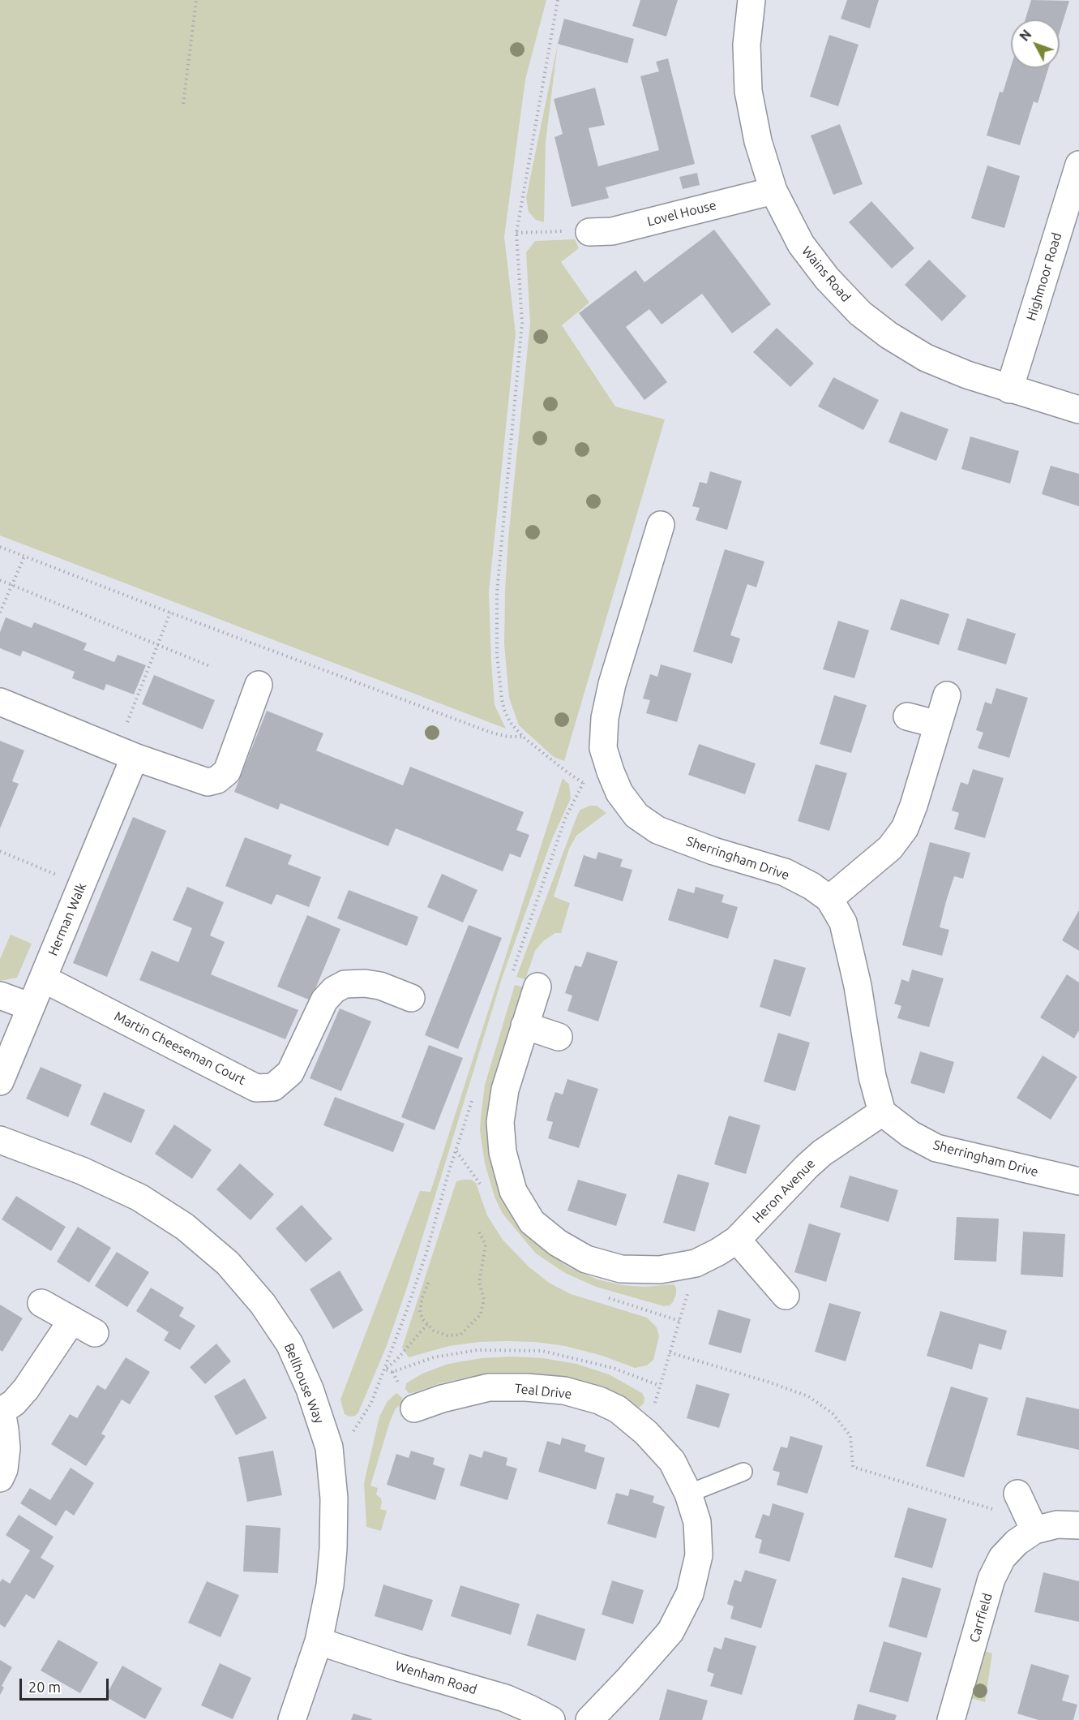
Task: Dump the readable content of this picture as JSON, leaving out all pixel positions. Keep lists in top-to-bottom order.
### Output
{
  "streets": {
    "street": [
      "Lovel House",
      "Wains Road",
      "Highmoor Road",
      "Sherringham Drive",
      "Herman Walk",
      "Martin Cheeseman Court",
      "Heron Avenue",
      "Bellhouse Way",
      "Teal Drive",
      "Carrfield",
      "Wenham Road"
    ]
  },
  "crossings": [
    ["Lovel House", "Wains Road"],
    ["Wains Road", "Highmoor Road"],
    ["Sherringham Drive", "Heron Avenue"],
    ["Herman Walk", "Martin Cheeseman Court"],
    ["Bellhouse Way", "Wenham Road"]
  ],
  "scale_bar": "20 m",
  "north": "top left"
}
